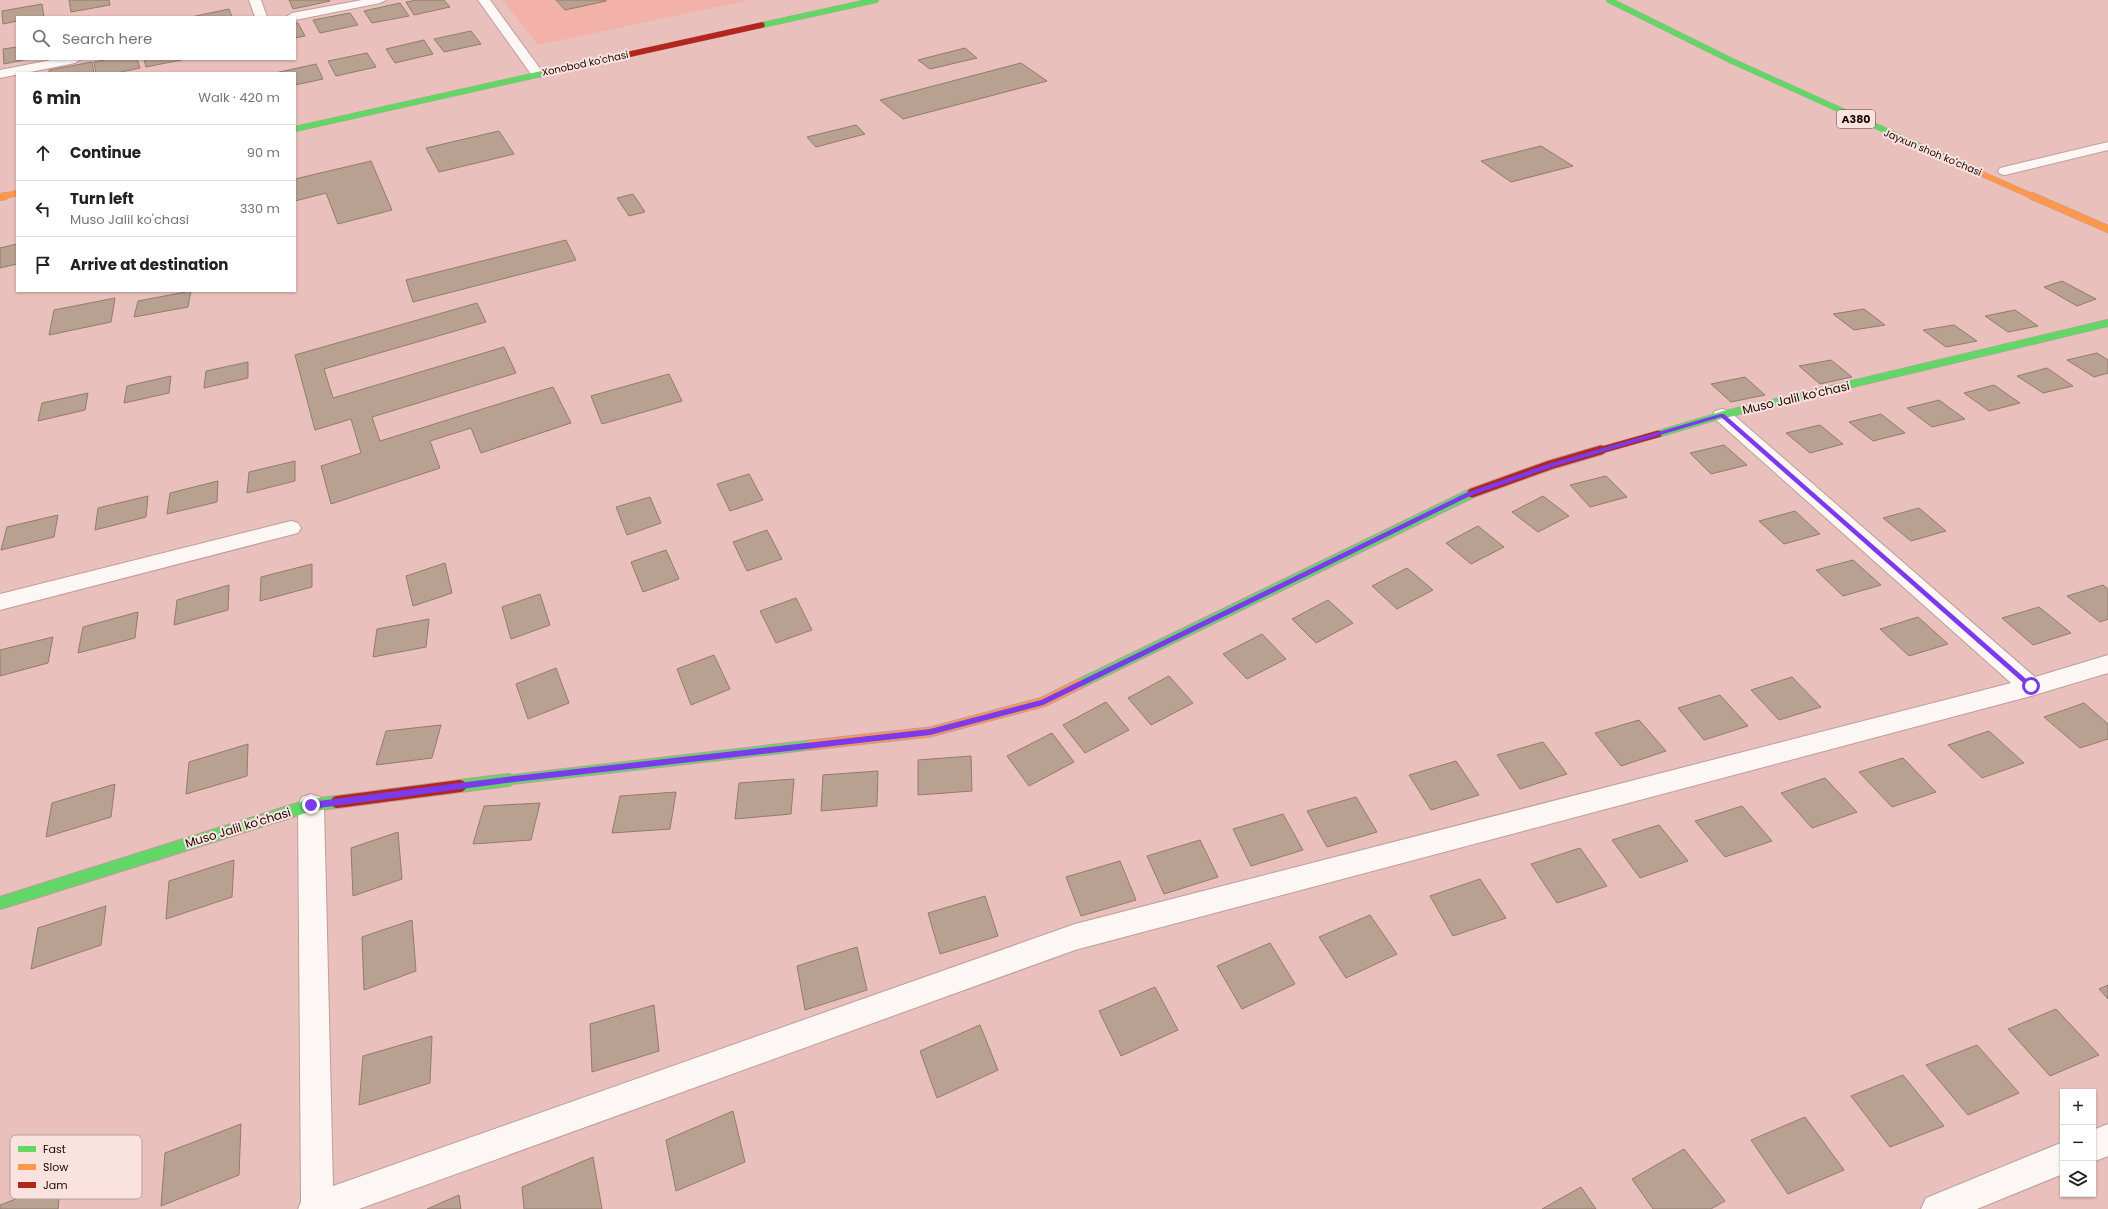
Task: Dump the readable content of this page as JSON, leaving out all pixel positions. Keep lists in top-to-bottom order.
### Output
{
  "streets": {
    "main road": [
      "Xonobod ko'chasi",
      "A380",
      "Jayxun shoh ko'chasi",
      "Muso Jalil ko'chasi"
    ]
  },
  "legend": ["Fast", "Slow", "Jam"],
  "page": {
    "search": "Search here",
    "heading": ["6 min", "Walk · 420 m"],
    "list": [
      ["Continue", "90 m"],
      ["Turn left", "Muso Jalil ko'chasi", "330 m"],
      "Arrive at destination"
    ],
    "map_buttons": ["+", "−"]
  }
}
